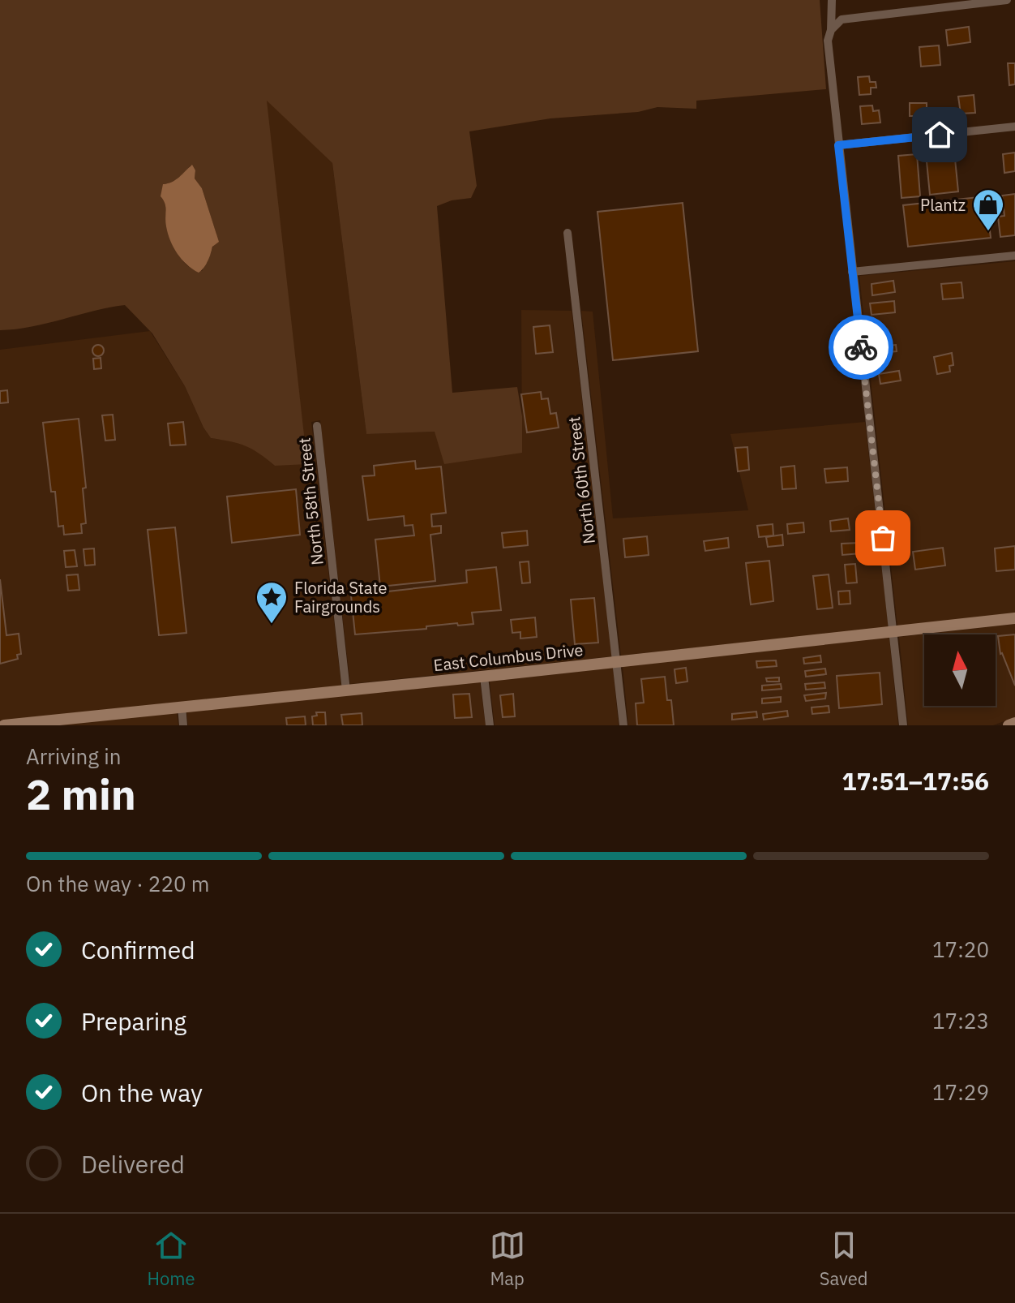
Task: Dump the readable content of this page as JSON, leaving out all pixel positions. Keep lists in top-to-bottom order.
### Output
{
  "streets": {
    "main road": ["East Columbus Drive"],
    "street": ["North 60th Street", "North 58th Street"]
  },
  "crossings": [
    ["North 60th Street", "East Columbus Drive"],
    ["North 58th Street", "East Columbus Drive"]
  ],
  "places": {
    "shop": ["Plantz"],
    "place": ["Florida State Fairgrounds"]
  },
  "north": "top",
  "page": {
    "heading": ["2 min", "Arriving in", "17:51–17:56"],
    "bar": "On the way · 220 m",
    "list": [
      ["Confirmed", "17:20"],
      ["Preparing", "17:23"],
      ["On the way", "17:29"],
      "Delivered"
    ],
    "tabs": ["Home", "Map", "Saved"]
  }
}
